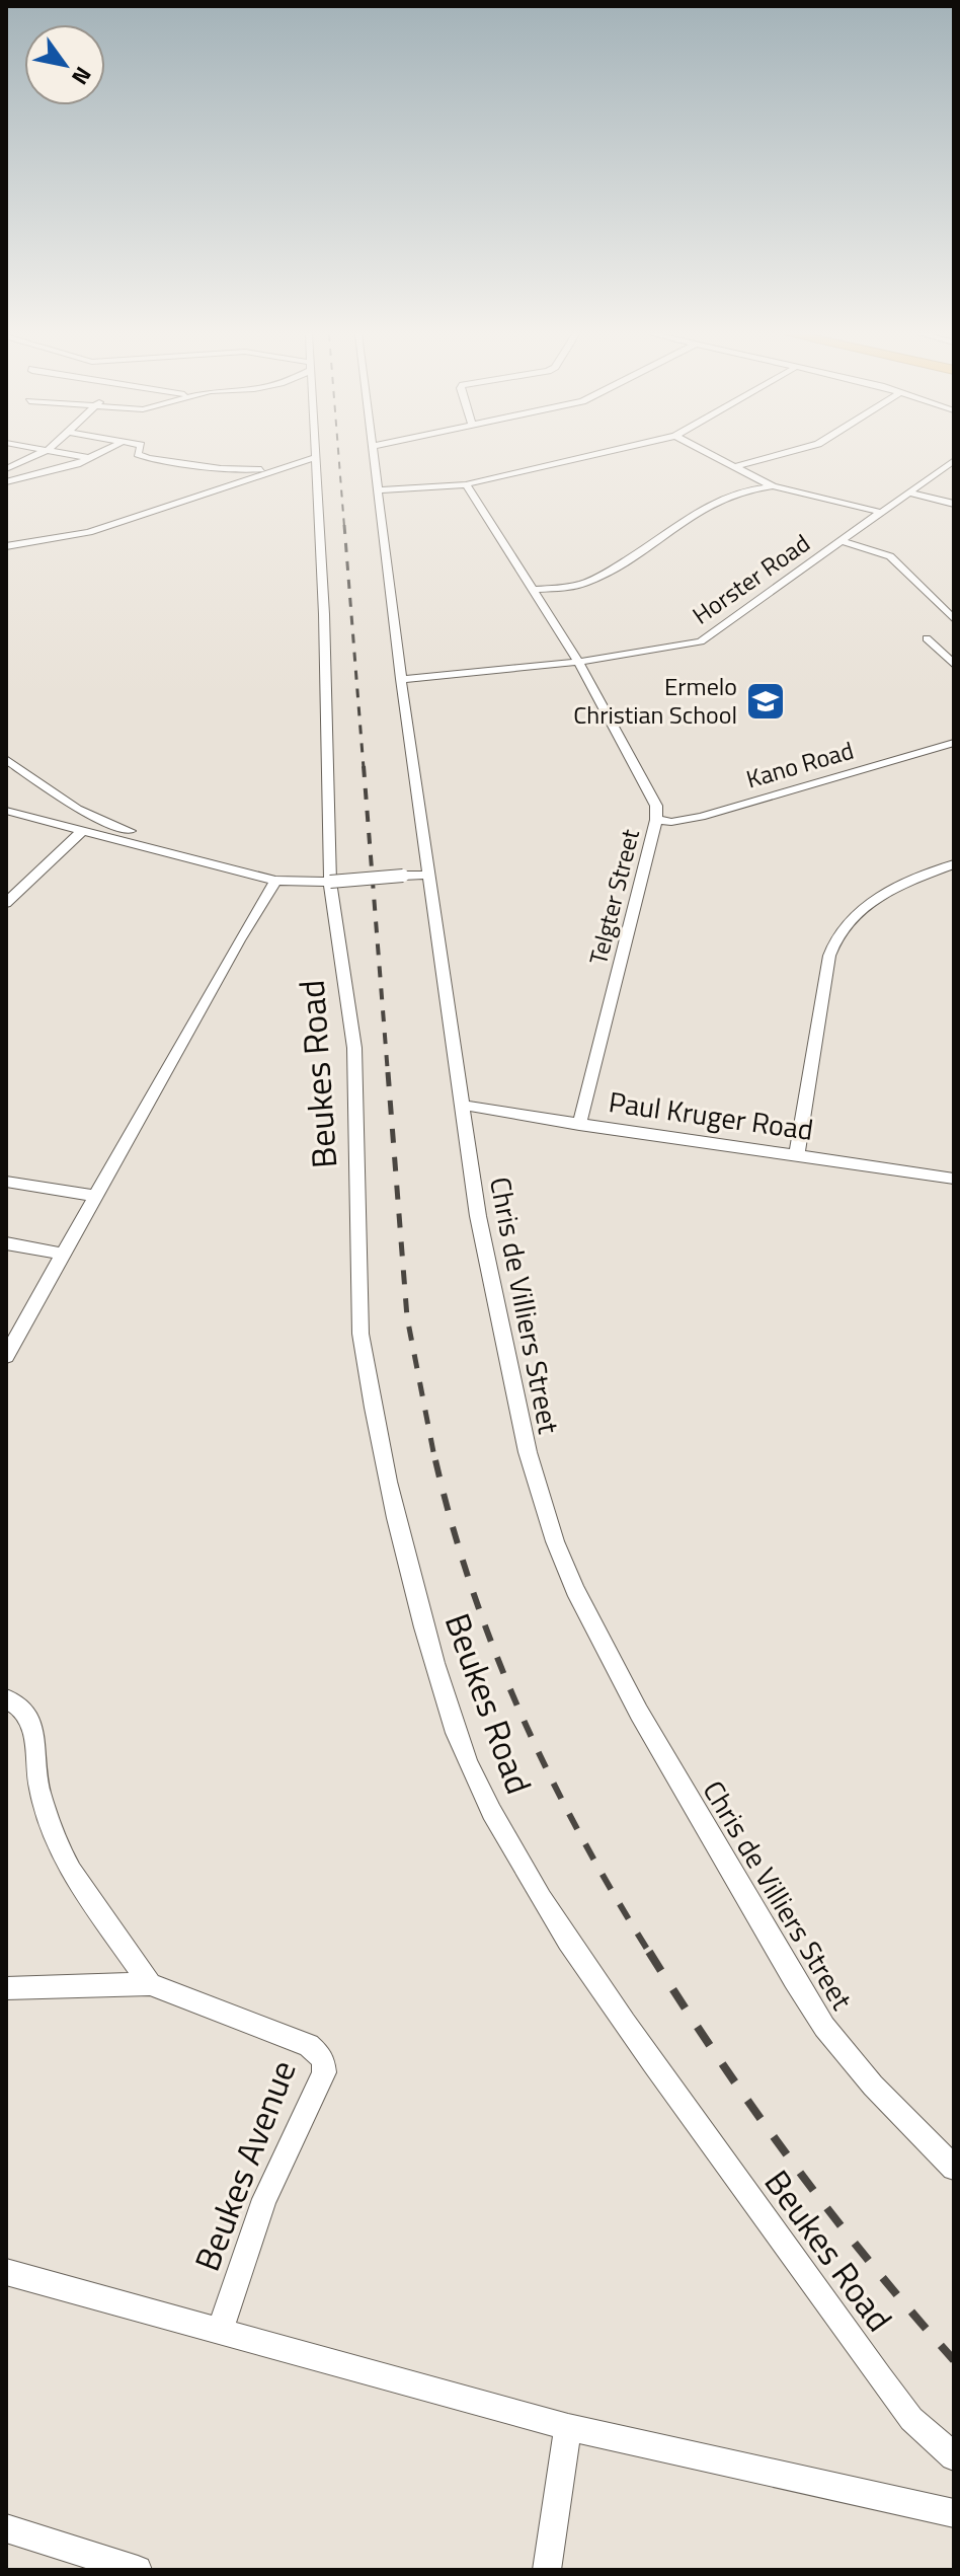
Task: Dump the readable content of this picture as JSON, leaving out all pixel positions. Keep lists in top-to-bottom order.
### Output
{
  "streets": {
    "street": [
      "Horster Road",
      "Kano Road",
      "Telgter Street",
      "Beukes Road",
      "Paul Kruger Road",
      "Chris de Villiers Street",
      "Beukes Avenue"
    ]
  },
  "crossings": [
    ["Horster Road", "Telgter Street"],
    ["Horster Road", "Chris de Villiers Street"],
    ["Kano Road", "Telgter Street"],
    ["Telgter Street", "Paul Kruger Road"],
    ["Paul Kruger Road", "Chris de Villiers Street"]
  ],
  "places": {
    "school or university": ["Ermelo Christian School"]
  },
  "north": "bottom right"
}
